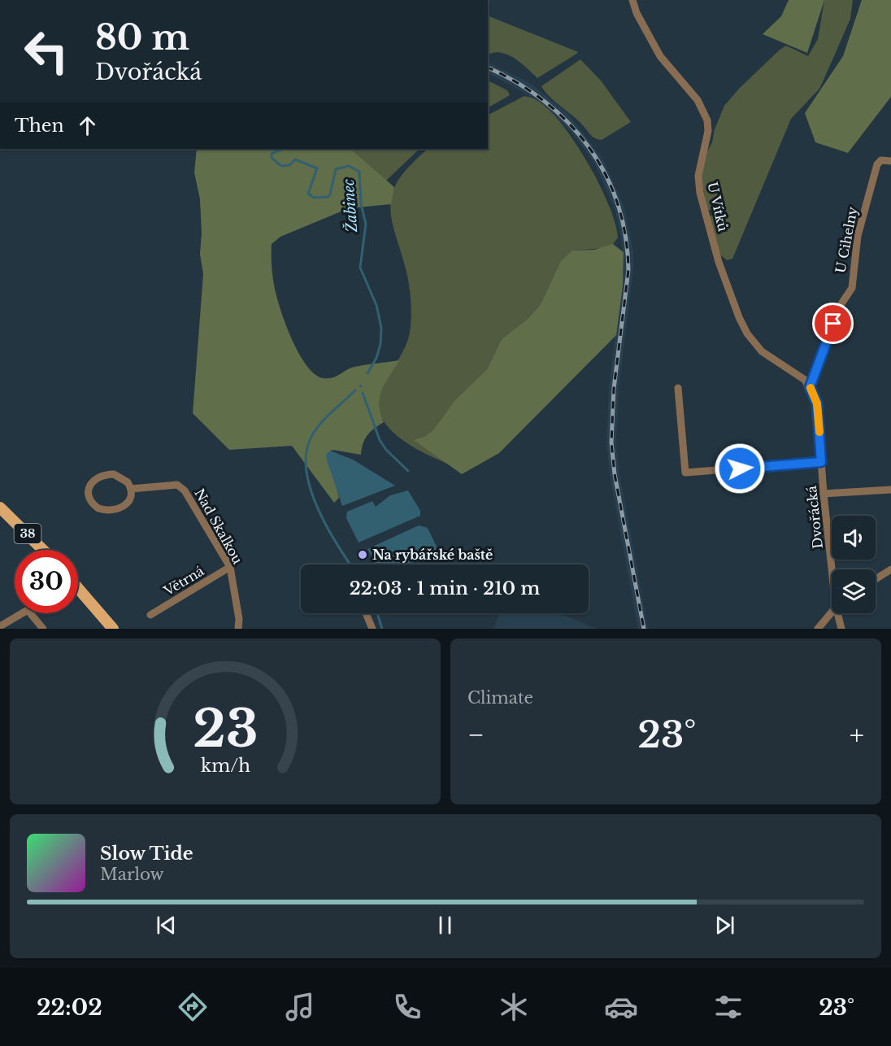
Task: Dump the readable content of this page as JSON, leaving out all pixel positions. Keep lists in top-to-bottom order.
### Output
{
  "streets": {
    "main road": ["38"],
    "street": [
      "U Vítků",
      "U Cihelny",
      "Dvořácká",
      "Nad Skalkou",
      "Větrná"
    ]
  },
  "crossings": [
    ["U Vítků", "U Cihelny"],
    ["U Vítků", "Dvořácká"],
    ["Nad Skalkou", "Větrná"]
  ],
  "water": ["Žabinec"],
  "places": ["Na rybářské baště"],
  "page": {
    "turn": ["80 m", "Dvořácká"],
    "then": "Then",
    "limit": "30",
    "trip": "22:03 · 1 min · 210 m",
    "tile": "Climate",
    "heat": ["−", "23°", "+"],
    "song": ["Slow Tide", "Marlow"],
    "tabs": ["22:02", "23°"],
    "gauge": ["23", "km/h"]
  }
}
